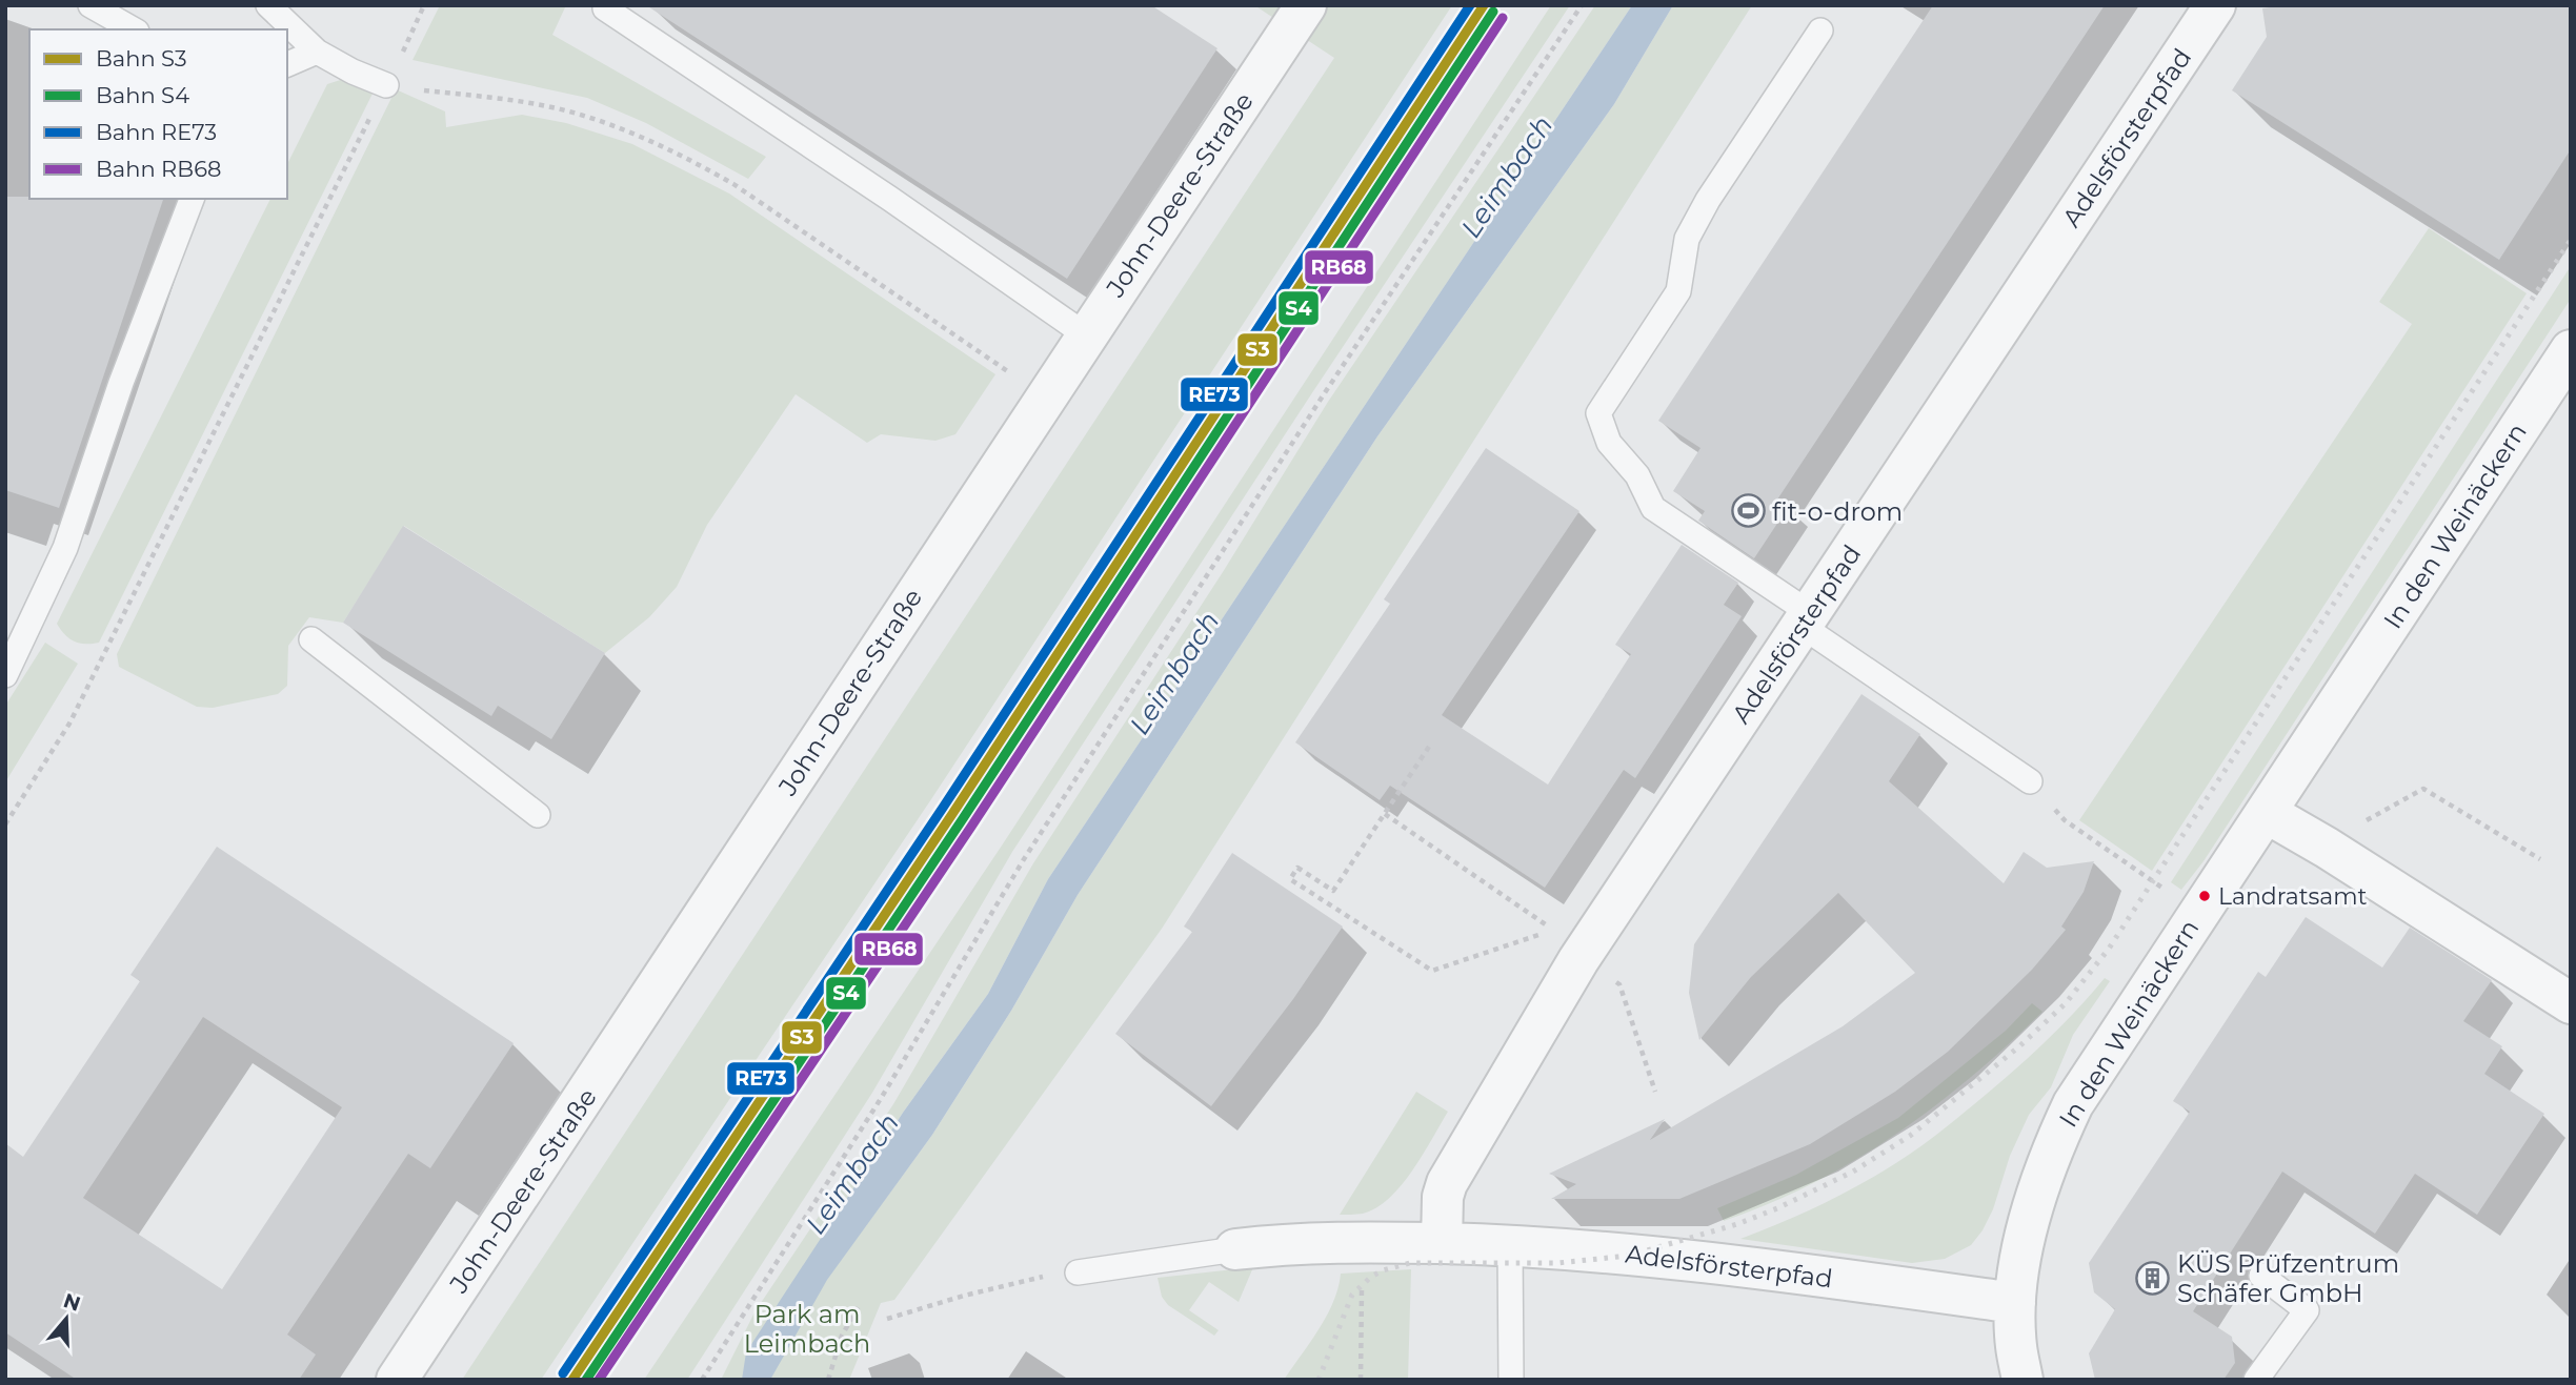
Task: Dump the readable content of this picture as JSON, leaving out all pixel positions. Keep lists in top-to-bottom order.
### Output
{
  "streets": {
    "street": ["Adelsförsterpfad", "John-Deere-Straße", "In den Weinäckern"]
  },
  "crossings": [
    ["Adelsförsterpfad", "In den Weinäckern"]
  ],
  "water": ["Leimbach"],
  "parks": ["Park am Leimbach"],
  "places": {
    "sports": ["fit-o-drom"],
    "other": ["Landratsamt"],
    "building": ["KÜS Prüfzentrum Schäfer GmbH"]
  },
  "lines": [
    "rail line S3",
    "rail line RE73",
    "rail line S4",
    "rail line RB68"
  ],
  "legend": [
    "Bahn S3",
    "Bahn S4",
    "Bahn RE73",
    "Bahn RB68"
  ],
  "north": "top"
}
